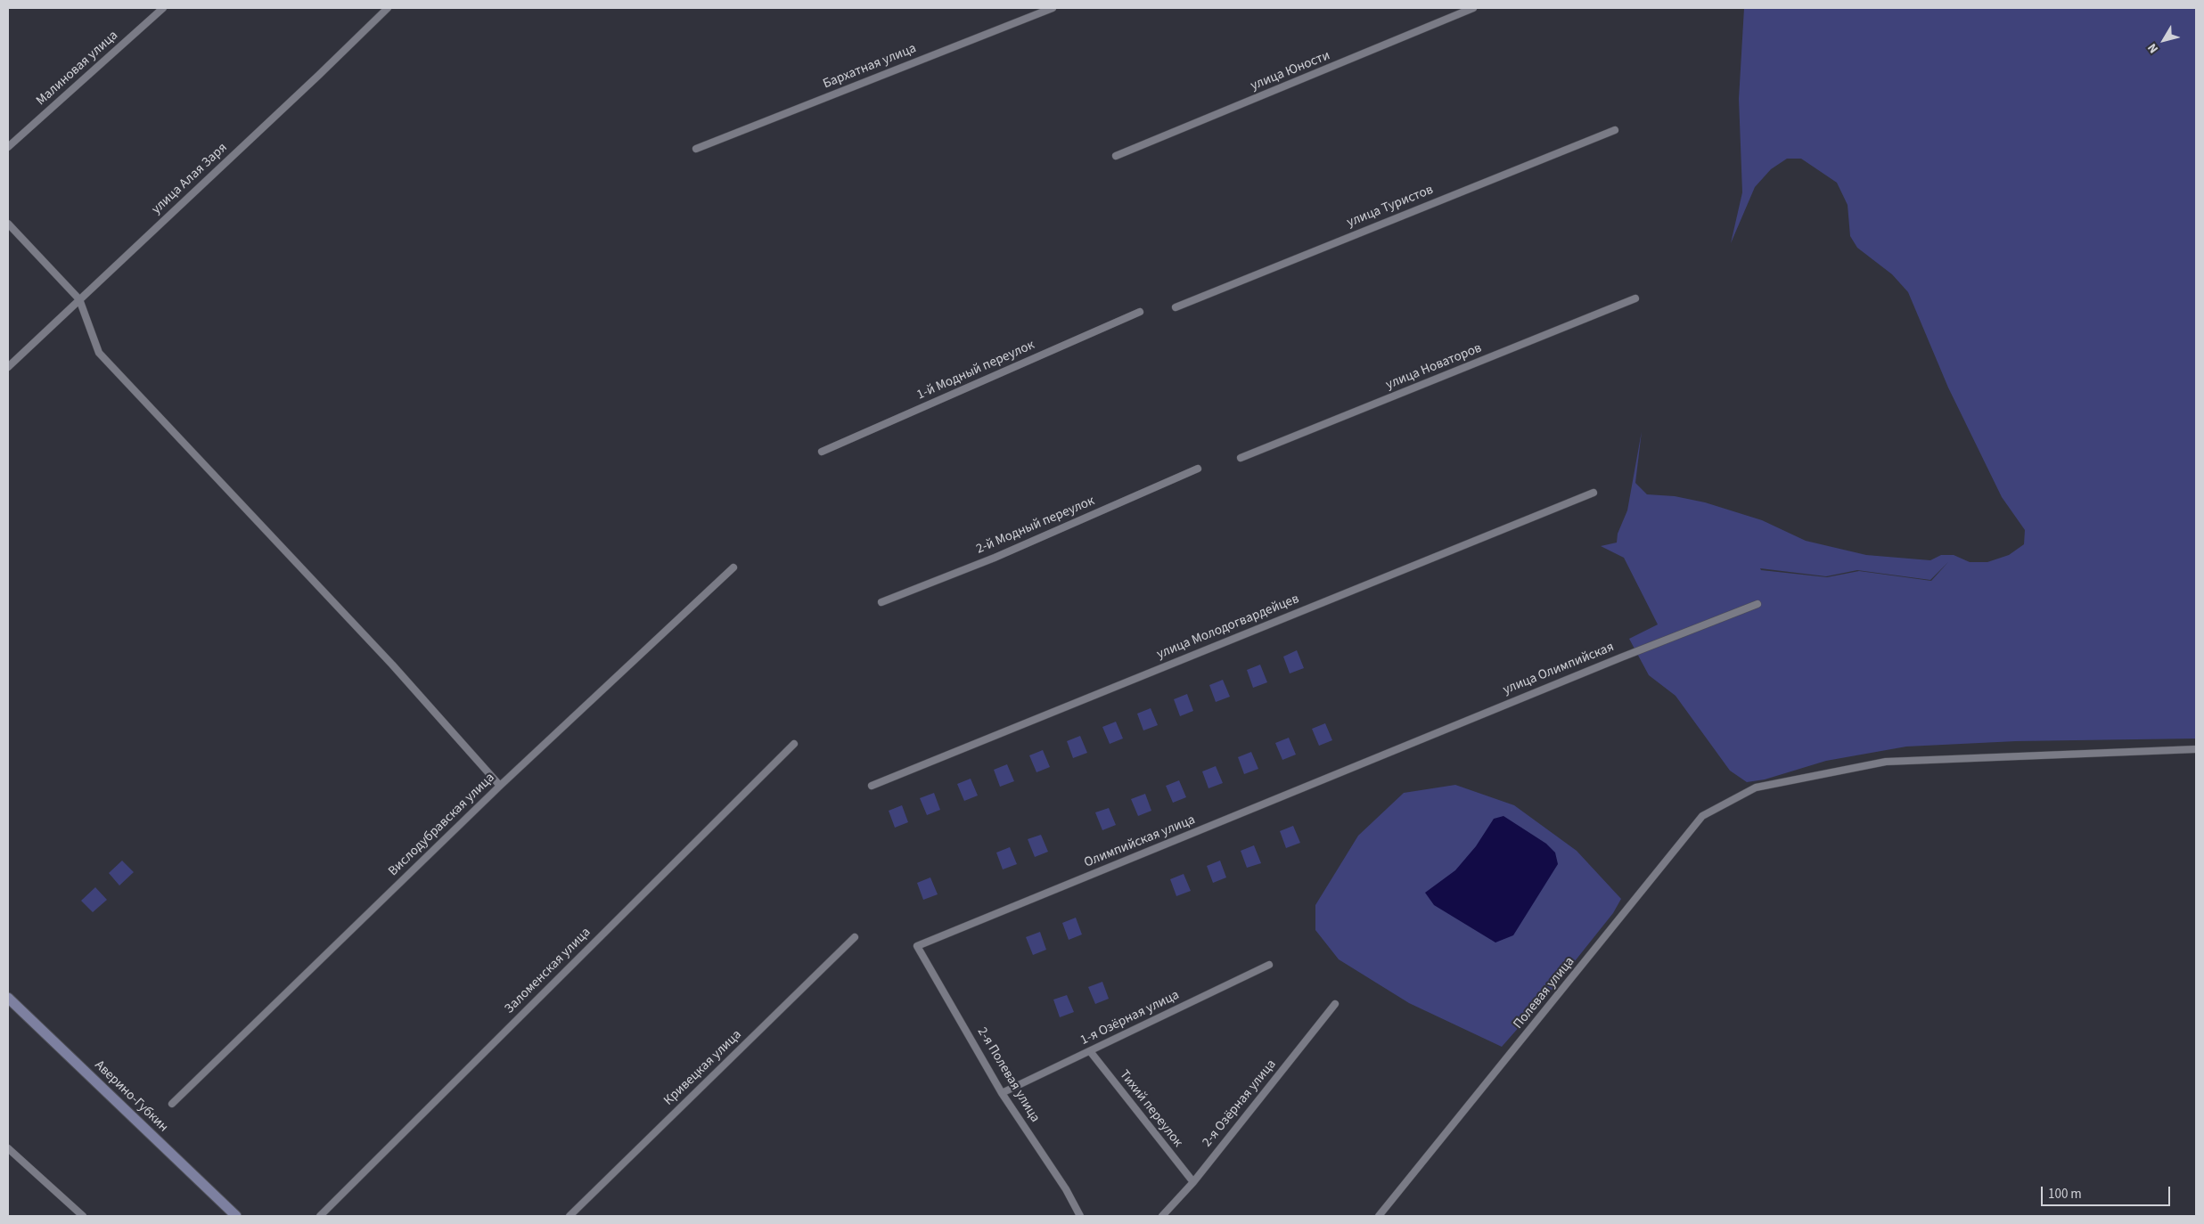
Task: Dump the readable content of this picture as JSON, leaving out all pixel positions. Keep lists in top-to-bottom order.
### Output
{
  "streets": {
    "main road": ["Аверино-Губкин"],
    "street": [
      "Бархатная улица",
      "Малиновая улица",
      "улица Юности",
      "улица Алая Заря",
      "улица Туристов",
      "улица Новаторов",
      "1-й Модный переулок",
      "2-й Модный переулок",
      "улица Молодогвардейцев",
      "улица Олимпийская",
      "Вислодубравская улица",
      "Олимпийская улица",
      "Заломенская улица",
      "Полевая улица",
      "1-я Озёрная улица",
      "Кривецкая улица",
      "2-я Полевая улица",
      "2-я Озёрная улица",
      "Тихий переулок"
    ]
  },
  "crossings": [
    ["улица Олимпийская", "Олимпийская улица"],
    ["Олимпийская улица", "2-я Полевая улица"],
    ["1-я Озёрная улица", "2-я Полевая улица"],
    ["1-я Озёрная улица", "Тихий переулок"],
    ["2-я Озёрная улица", "Тихий переулок"]
  ],
  "scale_bar": "100 m",
  "north": "bottom left"
}
